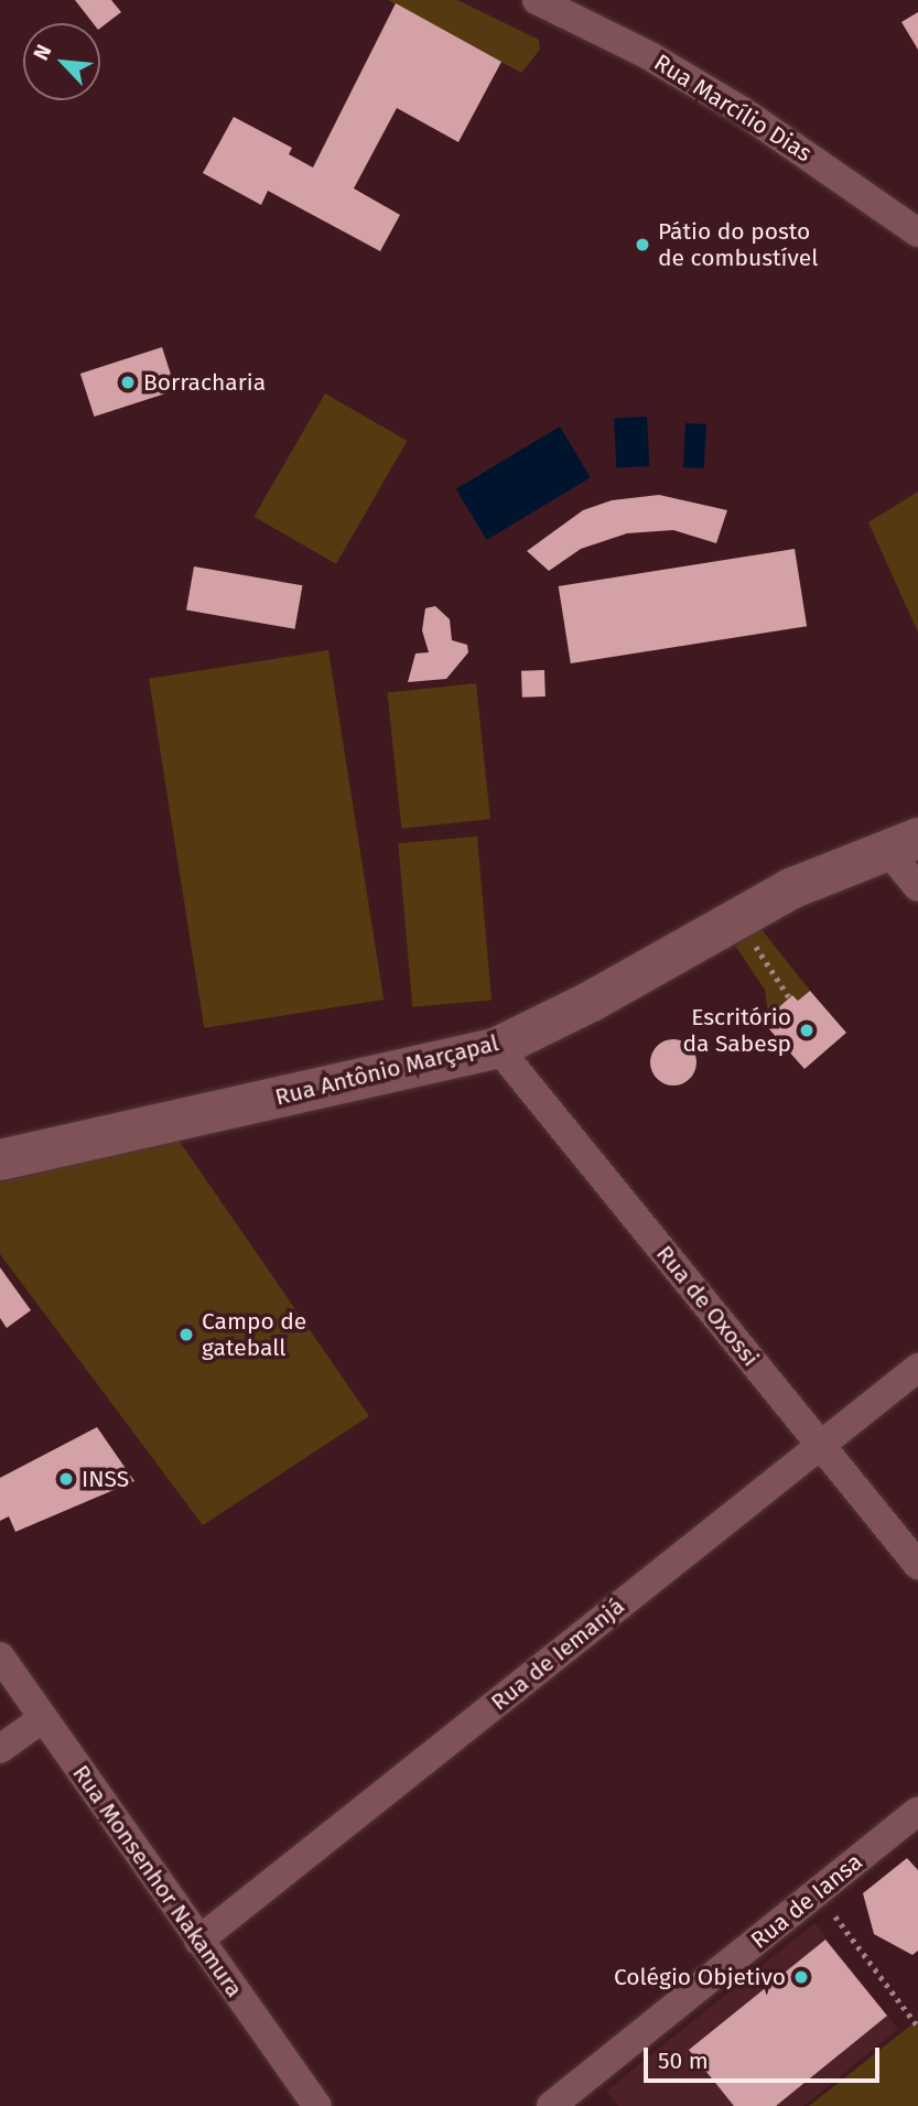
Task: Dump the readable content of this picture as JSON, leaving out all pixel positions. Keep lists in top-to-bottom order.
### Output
{
  "streets": {
    "main road": ["Rua Antônio Marçapal"],
    "street": [
      "Rua Marcílio Dias",
      "Rua de Oxossi",
      "Rua de Iemanjá",
      "Rua Monsenhor Nakamura",
      "Rua de Iansa"
    ]
  },
  "crossings": [
    ["Rua Antônio Marçapal", "Rua de Oxossi"],
    ["Rua de Oxossi", "Rua de Iemanjá"],
    ["Rua de Iemanjá", "Rua Monsenhor Nakamura"]
  ],
  "places": [
    "Pátio do posto de combustível",
    "Borracharia",
    "Escritório da Sabesp",
    "Campo de gateball",
    "INSS",
    "Colégio Objetivo"
  ],
  "scale_bar": "50 m",
  "north": "top left"
}
